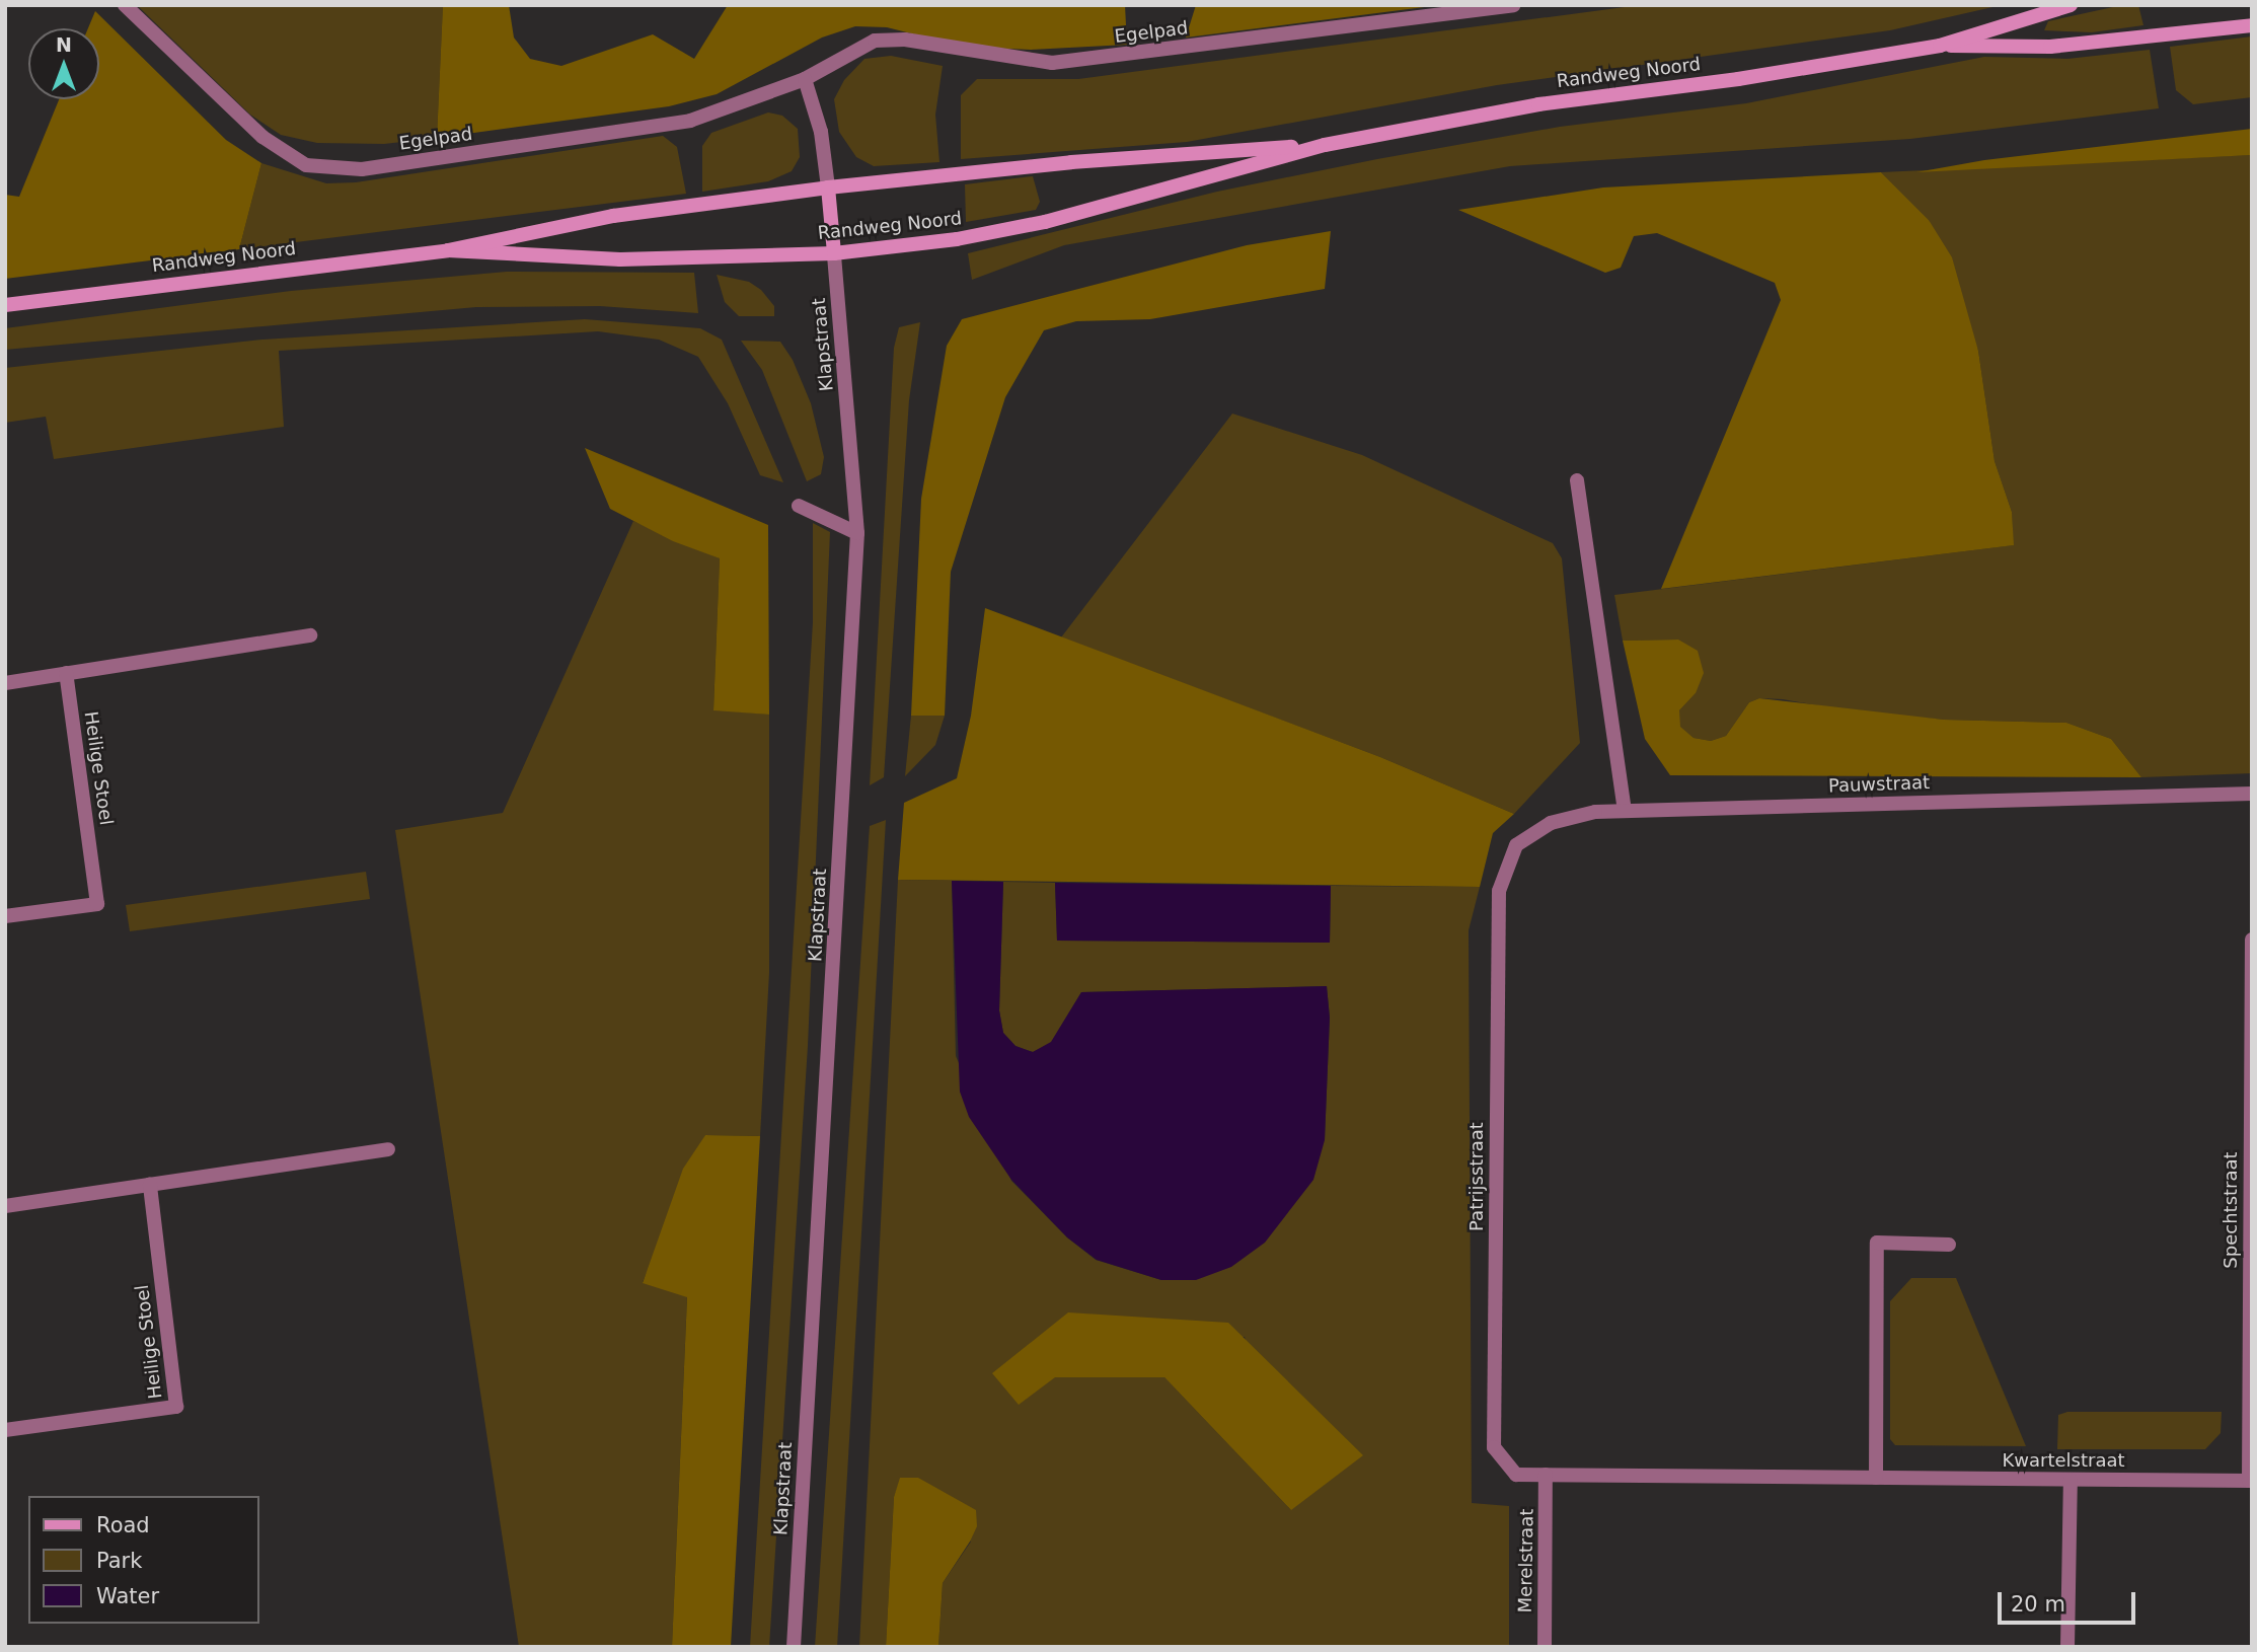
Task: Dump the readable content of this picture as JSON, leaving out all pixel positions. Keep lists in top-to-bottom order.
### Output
{
  "streets": {
    "main road": ["Randweg Noord", "Klapstraat"],
    "street": [
      "Egelpad",
      "Heilige Stoel",
      "Pauwstraat",
      "Patrijsstraat",
      "Spechtstraat",
      "Kwartelstraat",
      "Merelstraat"
    ]
  },
  "crossings": [
    ["Randweg Noord", "Klapstraat"],
    ["Pauwstraat", "Patrijsstraat"],
    ["Patrijsstraat", "Kwartelstraat"],
    ["Patrijsstraat", "Merelstraat"],
    ["Spechtstraat", "Kwartelstraat"],
    ["Kwartelstraat", "Merelstraat"]
  ],
  "legend": ["Road", "Park", "Water"],
  "scale_bar": "20 m",
  "north": "top"
}
